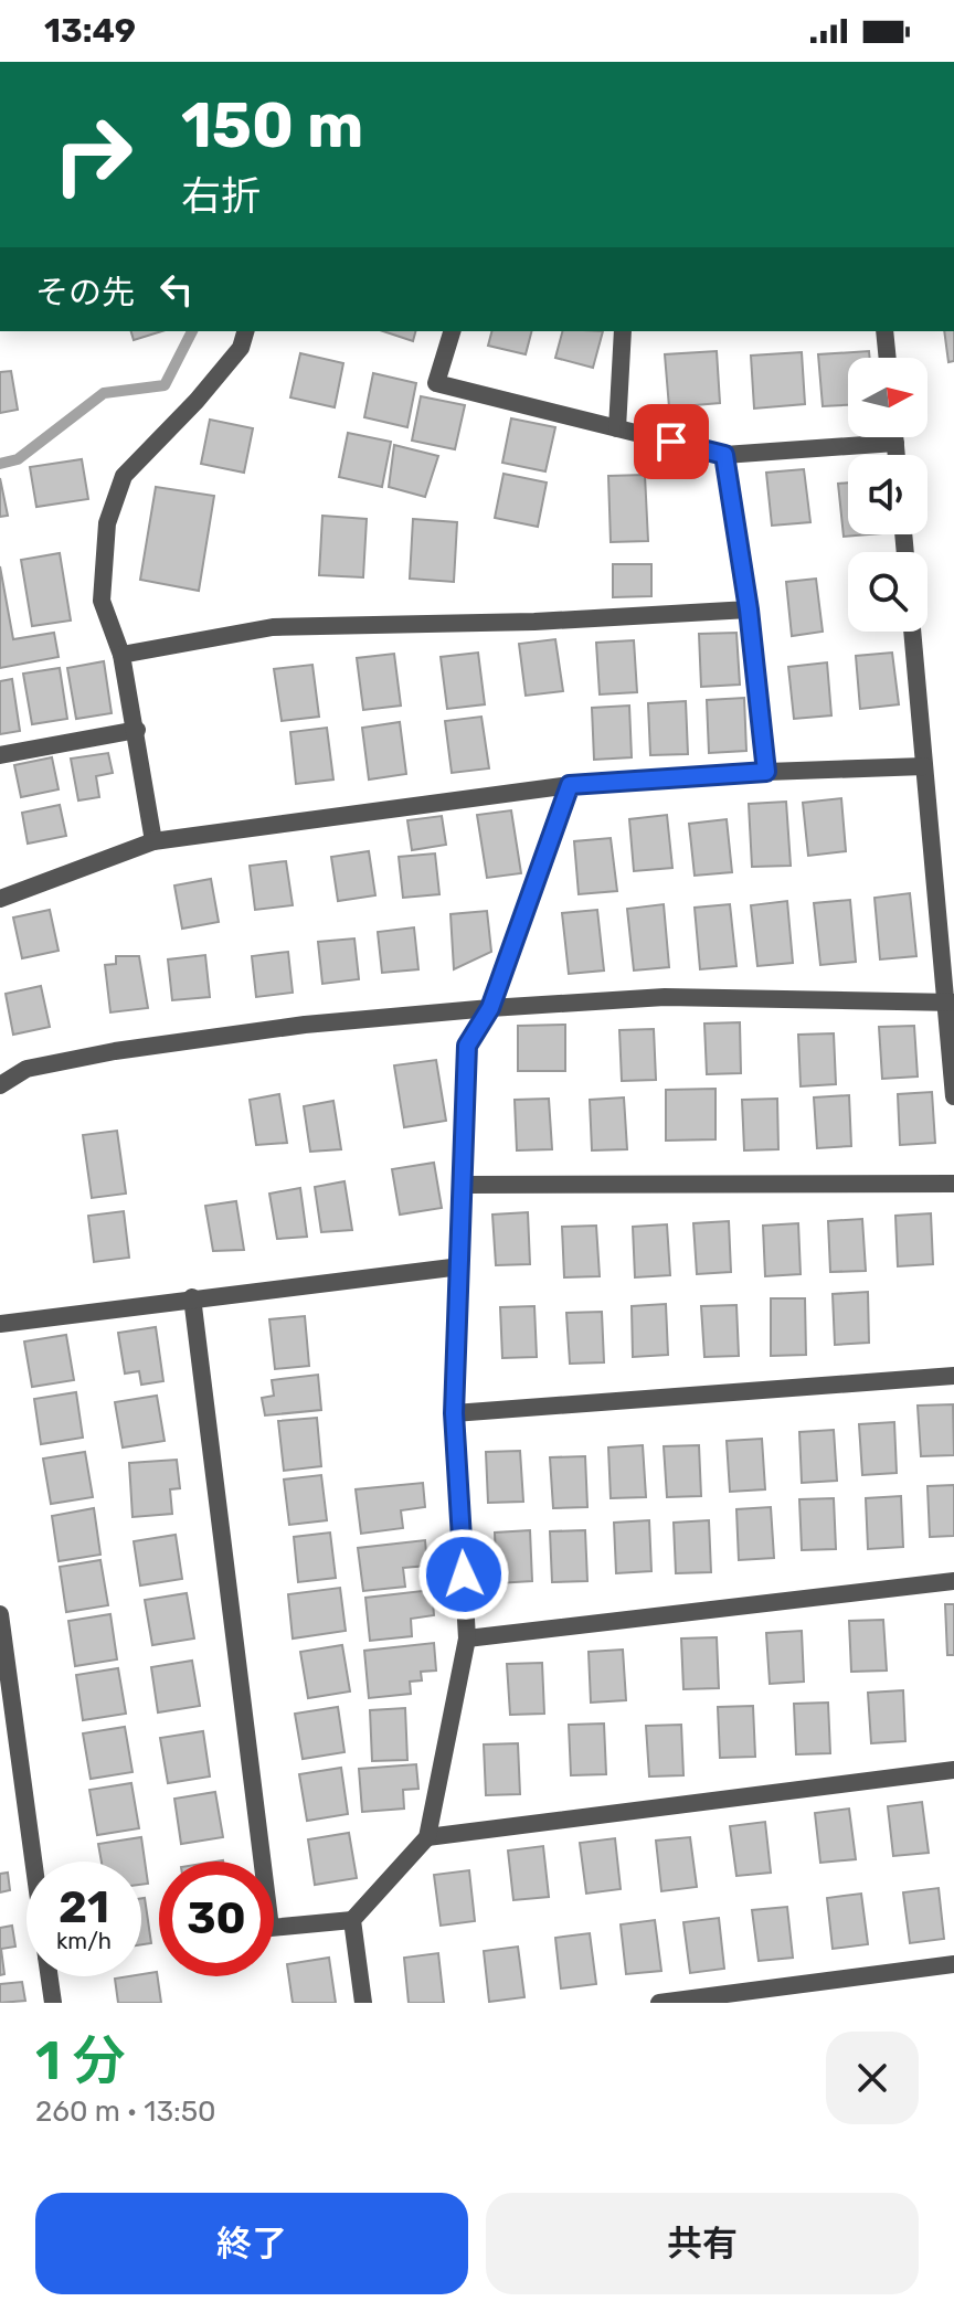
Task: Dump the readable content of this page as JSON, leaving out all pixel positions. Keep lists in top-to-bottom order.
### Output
{
  "north": "right",
  "page": {
    "status": "13:49",
    "turn": ["150 m", "右折"],
    "then": "その先",
    "speed": "21 km/h",
    "limit": "30",
    "heading": ["1 分", "260 m · 13:50"],
    "buttons": ["終了", "共有"]
  }
}
